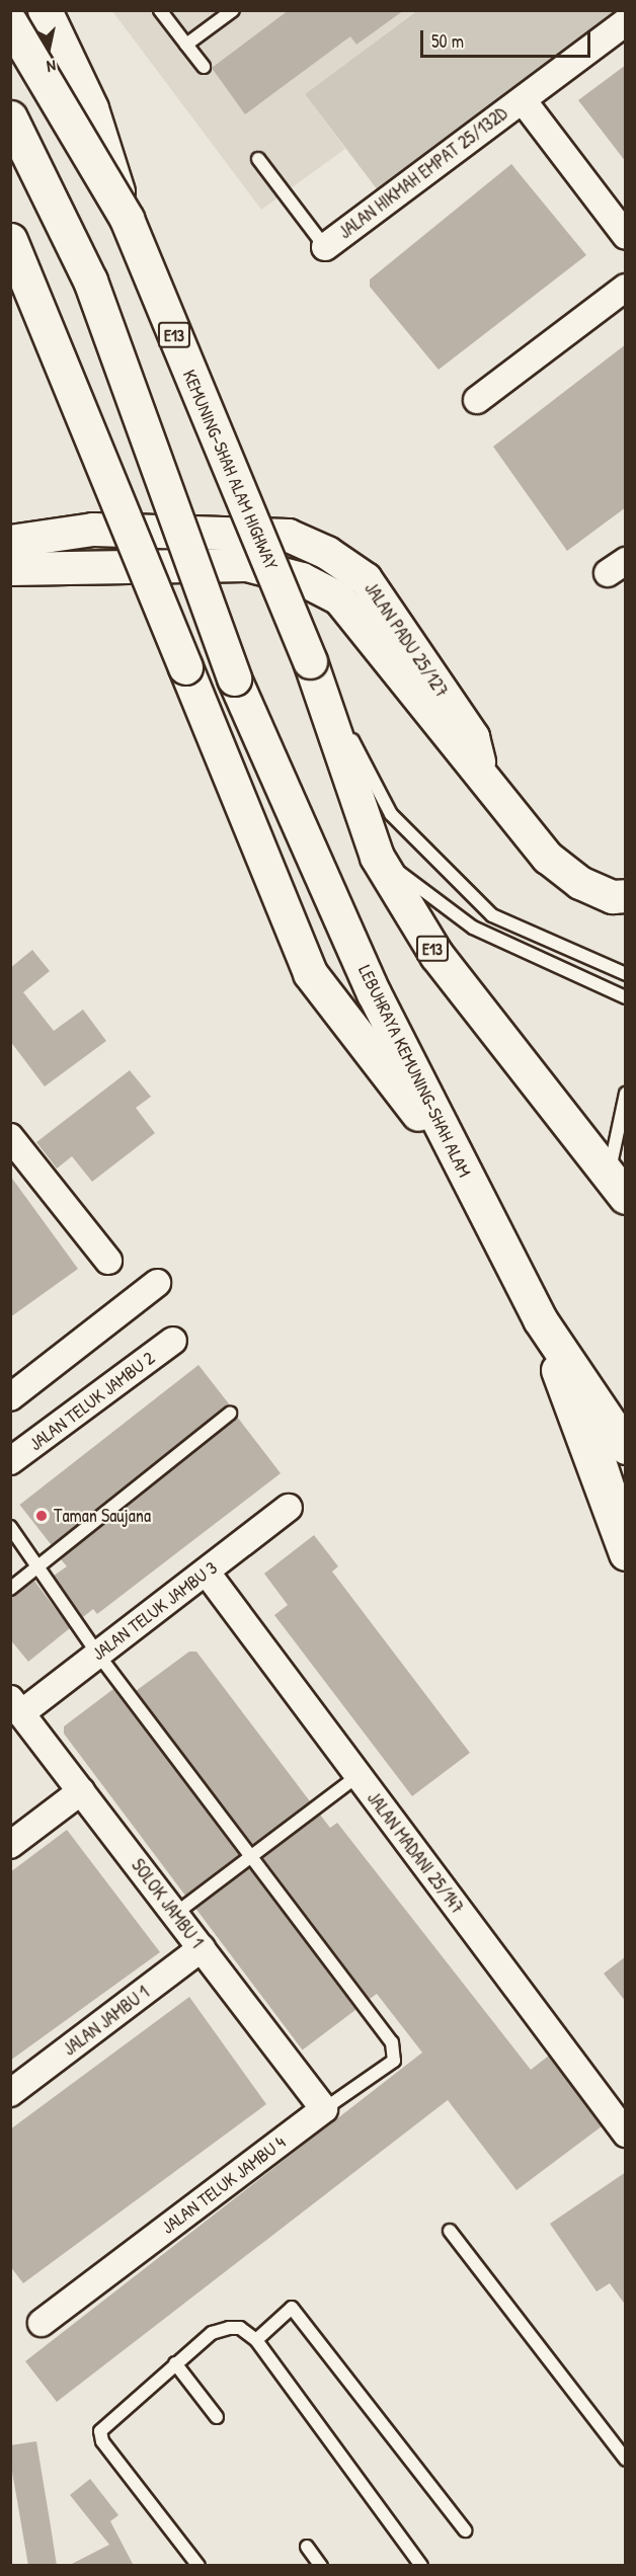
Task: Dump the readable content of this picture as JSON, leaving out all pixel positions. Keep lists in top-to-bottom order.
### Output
{
  "streets": {
    "highway": ["E13", "KEMUNING–SHAH ALAM HIGHWAY", "LEBUHRAYA KEMUNING-SHAH ALAM"],
    "street": [
      "JALAN HIKMAH EMPAT 25/132D",
      "JALAN PADU 25/127",
      "JALAN TELUK JAMBU 2",
      "JALAN TELUK JAMBU 3",
      "JALAN MADANI 25/147",
      "SOLOK JAMBU 1",
      "JALAN JAMBU 1",
      "JALAN TELUK JAMBU 4"
    ]
  },
  "crossings": [
    ["E13", "KEMUNING–SHAH ALAM HIGHWAY"],
    ["JALAN TELUK JAMBU 3", "JALAN MADANI 25/147"],
    ["JALAN TELUK JAMBU 3", "SOLOK JAMBU 1"],
    ["SOLOK JAMBU 1", "JALAN JAMBU 1"],
    ["SOLOK JAMBU 1", "JALAN TELUK JAMBU 4"]
  ],
  "places": ["Taman Saujana"],
  "scale_bar": "50 m",
  "north": "bottom"
}
